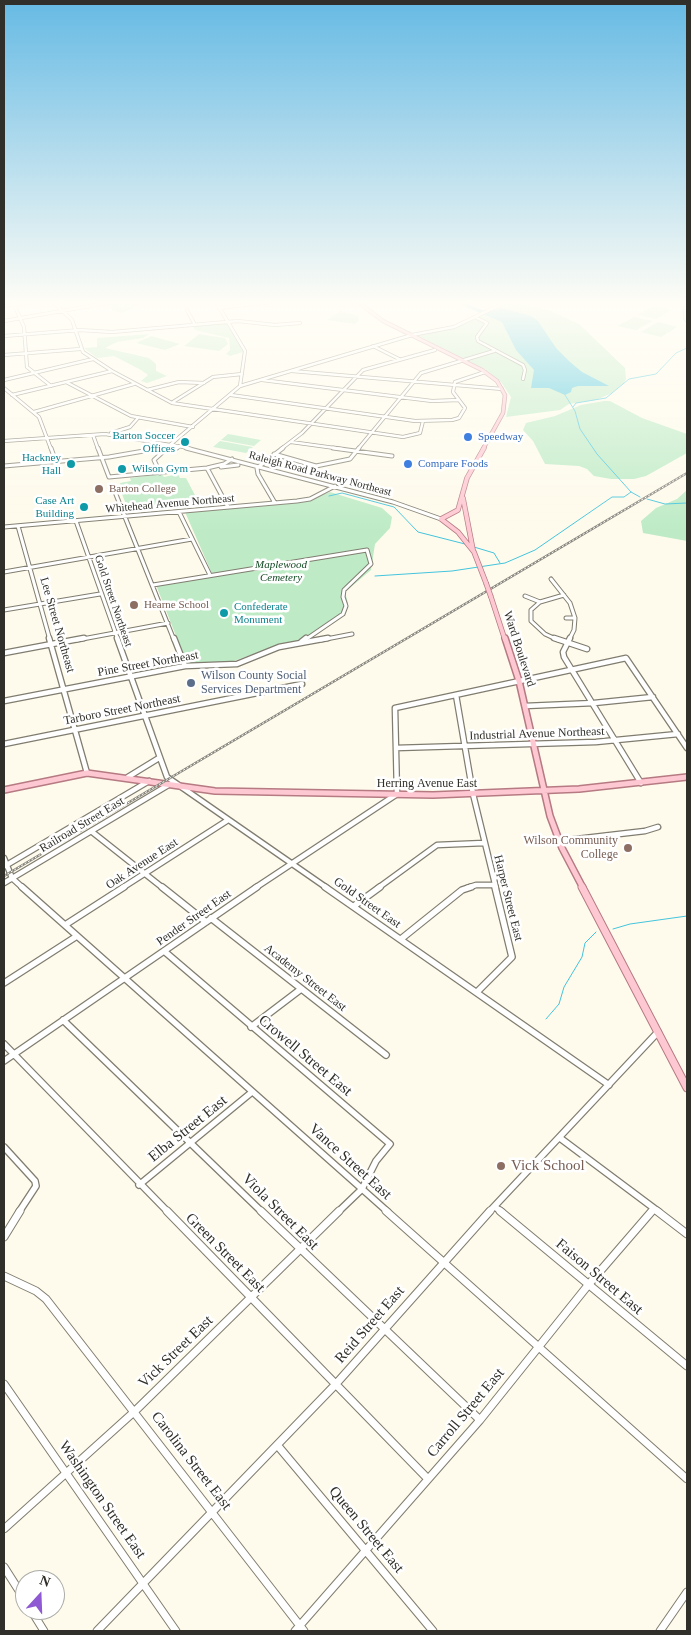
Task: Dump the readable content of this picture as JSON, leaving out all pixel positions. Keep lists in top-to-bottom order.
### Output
{
  "streets": {
    "main road": ["Ward Boulevard", "Herring Avenue East"],
    "street": [
      "Raleigh Road Parkway Northeast",
      "Whitehead Avenue Northeast",
      "Gold Street Northeast",
      "Lee Street Northeast",
      "Pine Street Northeast",
      "Tarboro Street Northeast",
      "Industrial Avenue Northeast",
      "Railroad Street East",
      "Oak Avenue East",
      "Harper Street East",
      "Gold Street East",
      "Pender Street East",
      "Academy Street East",
      "Crowell Street East",
      "Elba Street East",
      "Vance Street East",
      "Viola Street East",
      "Green Street East",
      "Faison Street East",
      "Reid Street East",
      "Vick Street East",
      "Carroll Street East",
      "Carolina Street East",
      "Washington Street East",
      "Queen Street East"
    ]
  },
  "crossings": [
    ["Raleigh Road Parkway Northeast", "Whitehead Avenue Northeast"],
    ["Raleigh Road Parkway Northeast", "Ward Boulevard"],
    ["Whitehead Avenue Northeast", "Gold Street Northeast"],
    ["Whitehead Avenue Northeast", "Lee Street Northeast"],
    ["Gold Street Northeast", "Pine Street Northeast"],
    ["Gold Street Northeast", "Tarboro Street Northeast"],
    ["Gold Street Northeast", "Gold Street East"],
    ["Lee Street Northeast", "Pine Street Northeast"],
    ["Lee Street Northeast", "Tarboro Street Northeast"],
    ["Lee Street Northeast", "Herring Avenue East"],
    ["Ward Boulevard", "Industrial Avenue Northeast"],
    ["Ward Boulevard", "Herring Avenue East"],
    ["Ward Boulevard", "Reid Street East"],
    ["Tarboro Street Northeast", "Gold Street East"],
    ["Industrial Avenue Northeast", "Harper Street East"],
    ["Herring Avenue East", "Railroad Street East"],
    ["Herring Avenue East", "Harper Street East"],
    ["Herring Avenue East", "Gold Street East"],
    ["Herring Avenue East", "Pender Street East"],
    ["Railroad Street East", "Academy Street East"],
    ["Railroad Street East", "Vance Street East"],
    ["Oak Avenue East", "Gold Street East"],
    ["Oak Avenue East", "Academy Street East"],
    ["Oak Avenue East", "Vance Street East"],
    ["Harper Street East", "Gold Street East"],
    ["Gold Street East", "Pender Street East"],
    ["Gold Street East", "Reid Street East"],
    ["Pender Street East", "Academy Street East"],
    ["Pender Street East", "Crowell Street East"],
    ["Pender Street East", "Vance Street East"],
    ["Pender Street East", "Viola Street East"],
    ["Pender Street East", "Green Street East"],
    ["Crowell Street East", "Vance Street East"],
    ["Crowell Street East", "Vick Street East"],
    ["Elba Street East", "Vance Street East"],
    ["Elba Street East", "Viola Street East"],
    ["Elba Street East", "Green Street East"],
    ["Vance Street East", "Reid Street East"],
    ["Vance Street East", "Vick Street East"],
    ["Vance Street East", "Carroll Street East"],
    ["Viola Street East", "Reid Street East"],
    ["Viola Street East", "Vick Street East"],
    ["Viola Street East", "Carroll Street East"],
    ["Green Street East", "Reid Street East"],
    ["Green Street East", "Vick Street East"],
    ["Green Street East", "Carroll Street East"],
    ["Faison Street East", "Reid Street East"],
    ["Faison Street East", "Carroll Street East"],
    ["Reid Street East", "Carolina Street East"],
    ["Reid Street East", "Washington Street East"],
    ["Reid Street East", "Queen Street East"],
    ["Vick Street East", "Carolina Street East"],
    ["Vick Street East", "Washington Street East"],
    ["Carroll Street East", "Carolina Street East"],
    ["Carroll Street East", "Queen Street East"]
  ],
  "parks": ["Maplewood Cemetery"],
  "places": [
    "Speedway",
    "Barton Soccer Offices",
    "Hackney Hall",
    "Compare Foods",
    "Wilson Gym",
    "Barton College",
    "Case Art Building",
    "Hearne School",
    "Confederate Monument",
    "Wilson County Social Services Department",
    "Wilson Community College",
    "Vick School"
  ],
  "north": "top"
}
